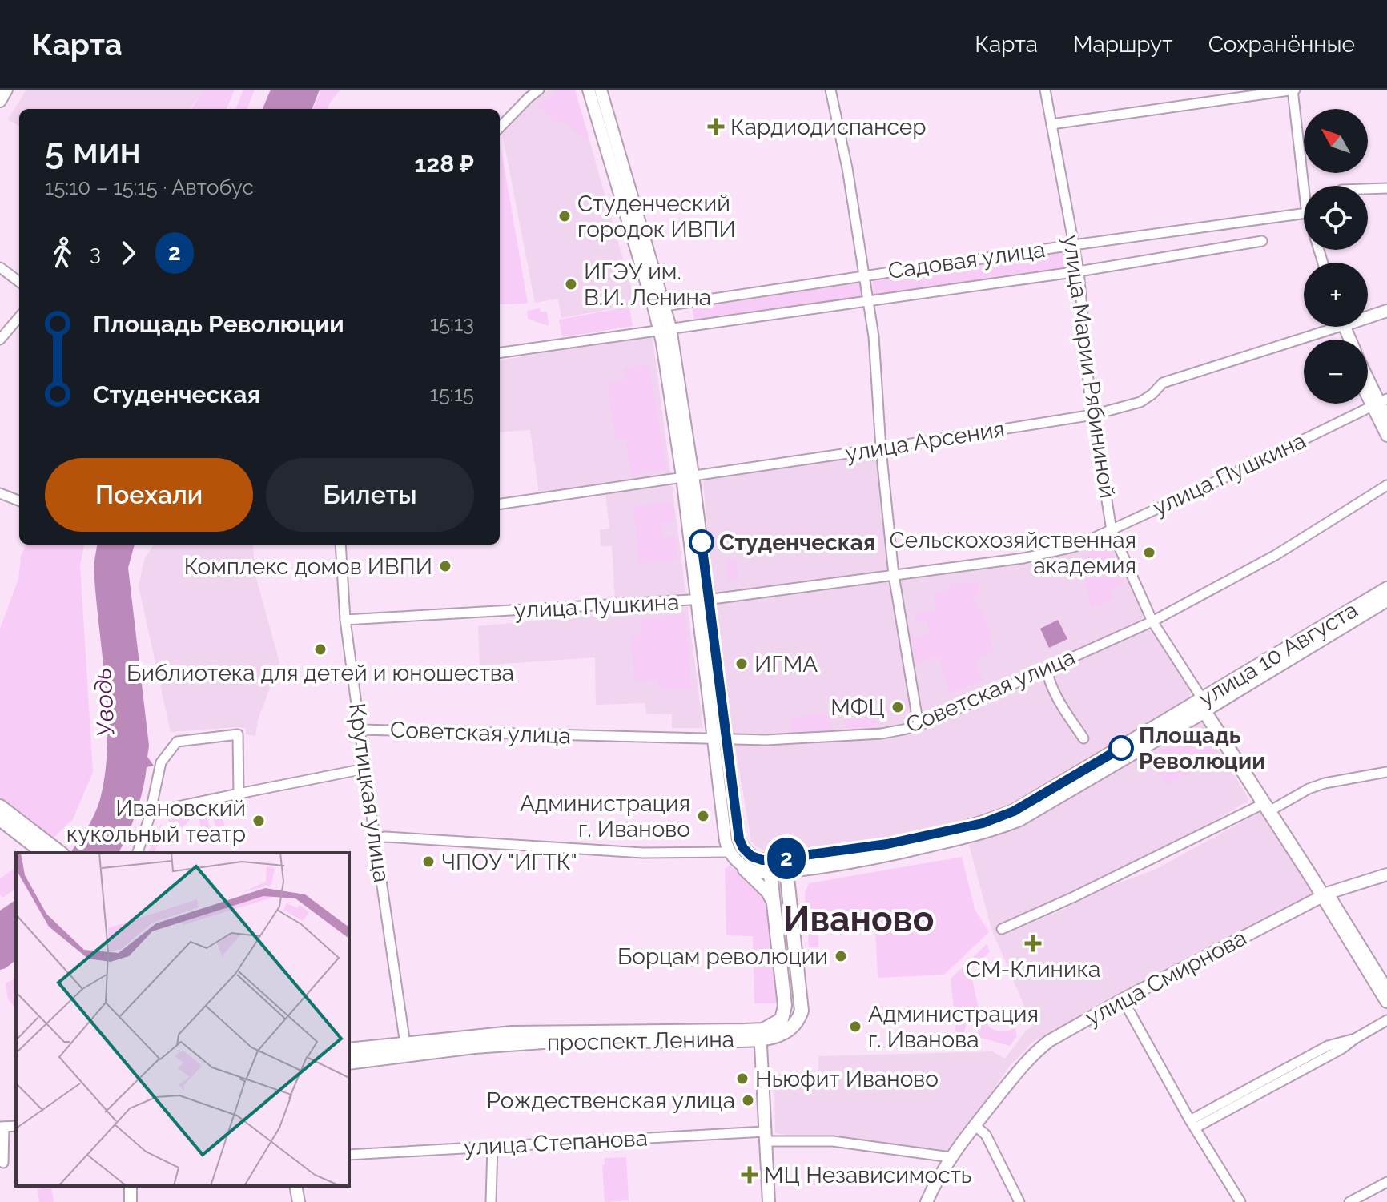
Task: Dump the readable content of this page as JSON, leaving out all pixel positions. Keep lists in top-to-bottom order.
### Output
{
  "streets": {
    "highway": ["улица Марии Рябининой", "улица 10 Августа", "проспект Ленина"],
    "main road": ["улица Арсения", "улица Смирнова"],
    "street": [
      "Садовая улица",
      "улица Пушкина",
      "Советская улица",
      "Крутицкая улица",
      "улица Степанова"
    ]
  },
  "crossings": [
    ["Садовая улица", "улица Марии Рябининой"],
    ["улица Марии Рябининой", "улица Арсения"],
    ["улица Марии Рябининой", "улица Пушкина"],
    ["улица Марии Рябининой", "улица 10 Августа"],
    ["улица Марии Рябининой", "Советская улица"],
    ["улица Марии Рябининой", "улица Смирнова"],
    ["улица Пушкина", "Крутицкая улица"],
    ["улица 10 Августа", "проспект Ленина"],
    ["Советская улица", "Крутицкая улица"],
    ["Крутицкая улица", "проспект Ленина"],
    ["улица Смирнова", "улица Степанова"]
  ],
  "districts": ["Иваново"],
  "water": ["Уводь"],
  "places": {
    "health": ["Кардиодиспансер", "СМ-Клиника", "МЦ Независимость"],
    "other": [
      "Студенческий городок ИВПИ",
      "ИГЭУ им. В.И. Ленина",
      "Студенческая",
      "Сельскохозяйственная академия",
      "Комплекс домов ИВПИ",
      "Библиотека для детей и юношества",
      "ИГМА",
      "МФЦ",
      "Площадь Революции",
      "Администрация г. Иваново",
      "Ивановский кукольный театр",
      "ЧПОУ \"ИГТК\"",
      "Борцам революции",
      "Администрация г. Иванова",
      "Ньюфит Иваново",
      "Рождественская улица"
    ]
  },
  "lines": ["bus line 2"],
  "north": "top left",
  "page": {
    "header": "Карта",
    "nav": ["Карта", "Маршрут", "Сохранённые"],
    "on_map": "2",
    "map_buttons": ["+", "−"],
    "heading": ["5 мин", "15:10 – 15:15 · Автобус", "128 ₽"],
    "legs": ["3", "2"],
    "list": [
      {
        "name": "Площадь Революции",
        "value": "15:13"
      },
      {
        "name": "Студенческая",
        "value": "15:15"
      }
    ],
    "buttons": ["Поехали", "Билеты"]
  }
}
